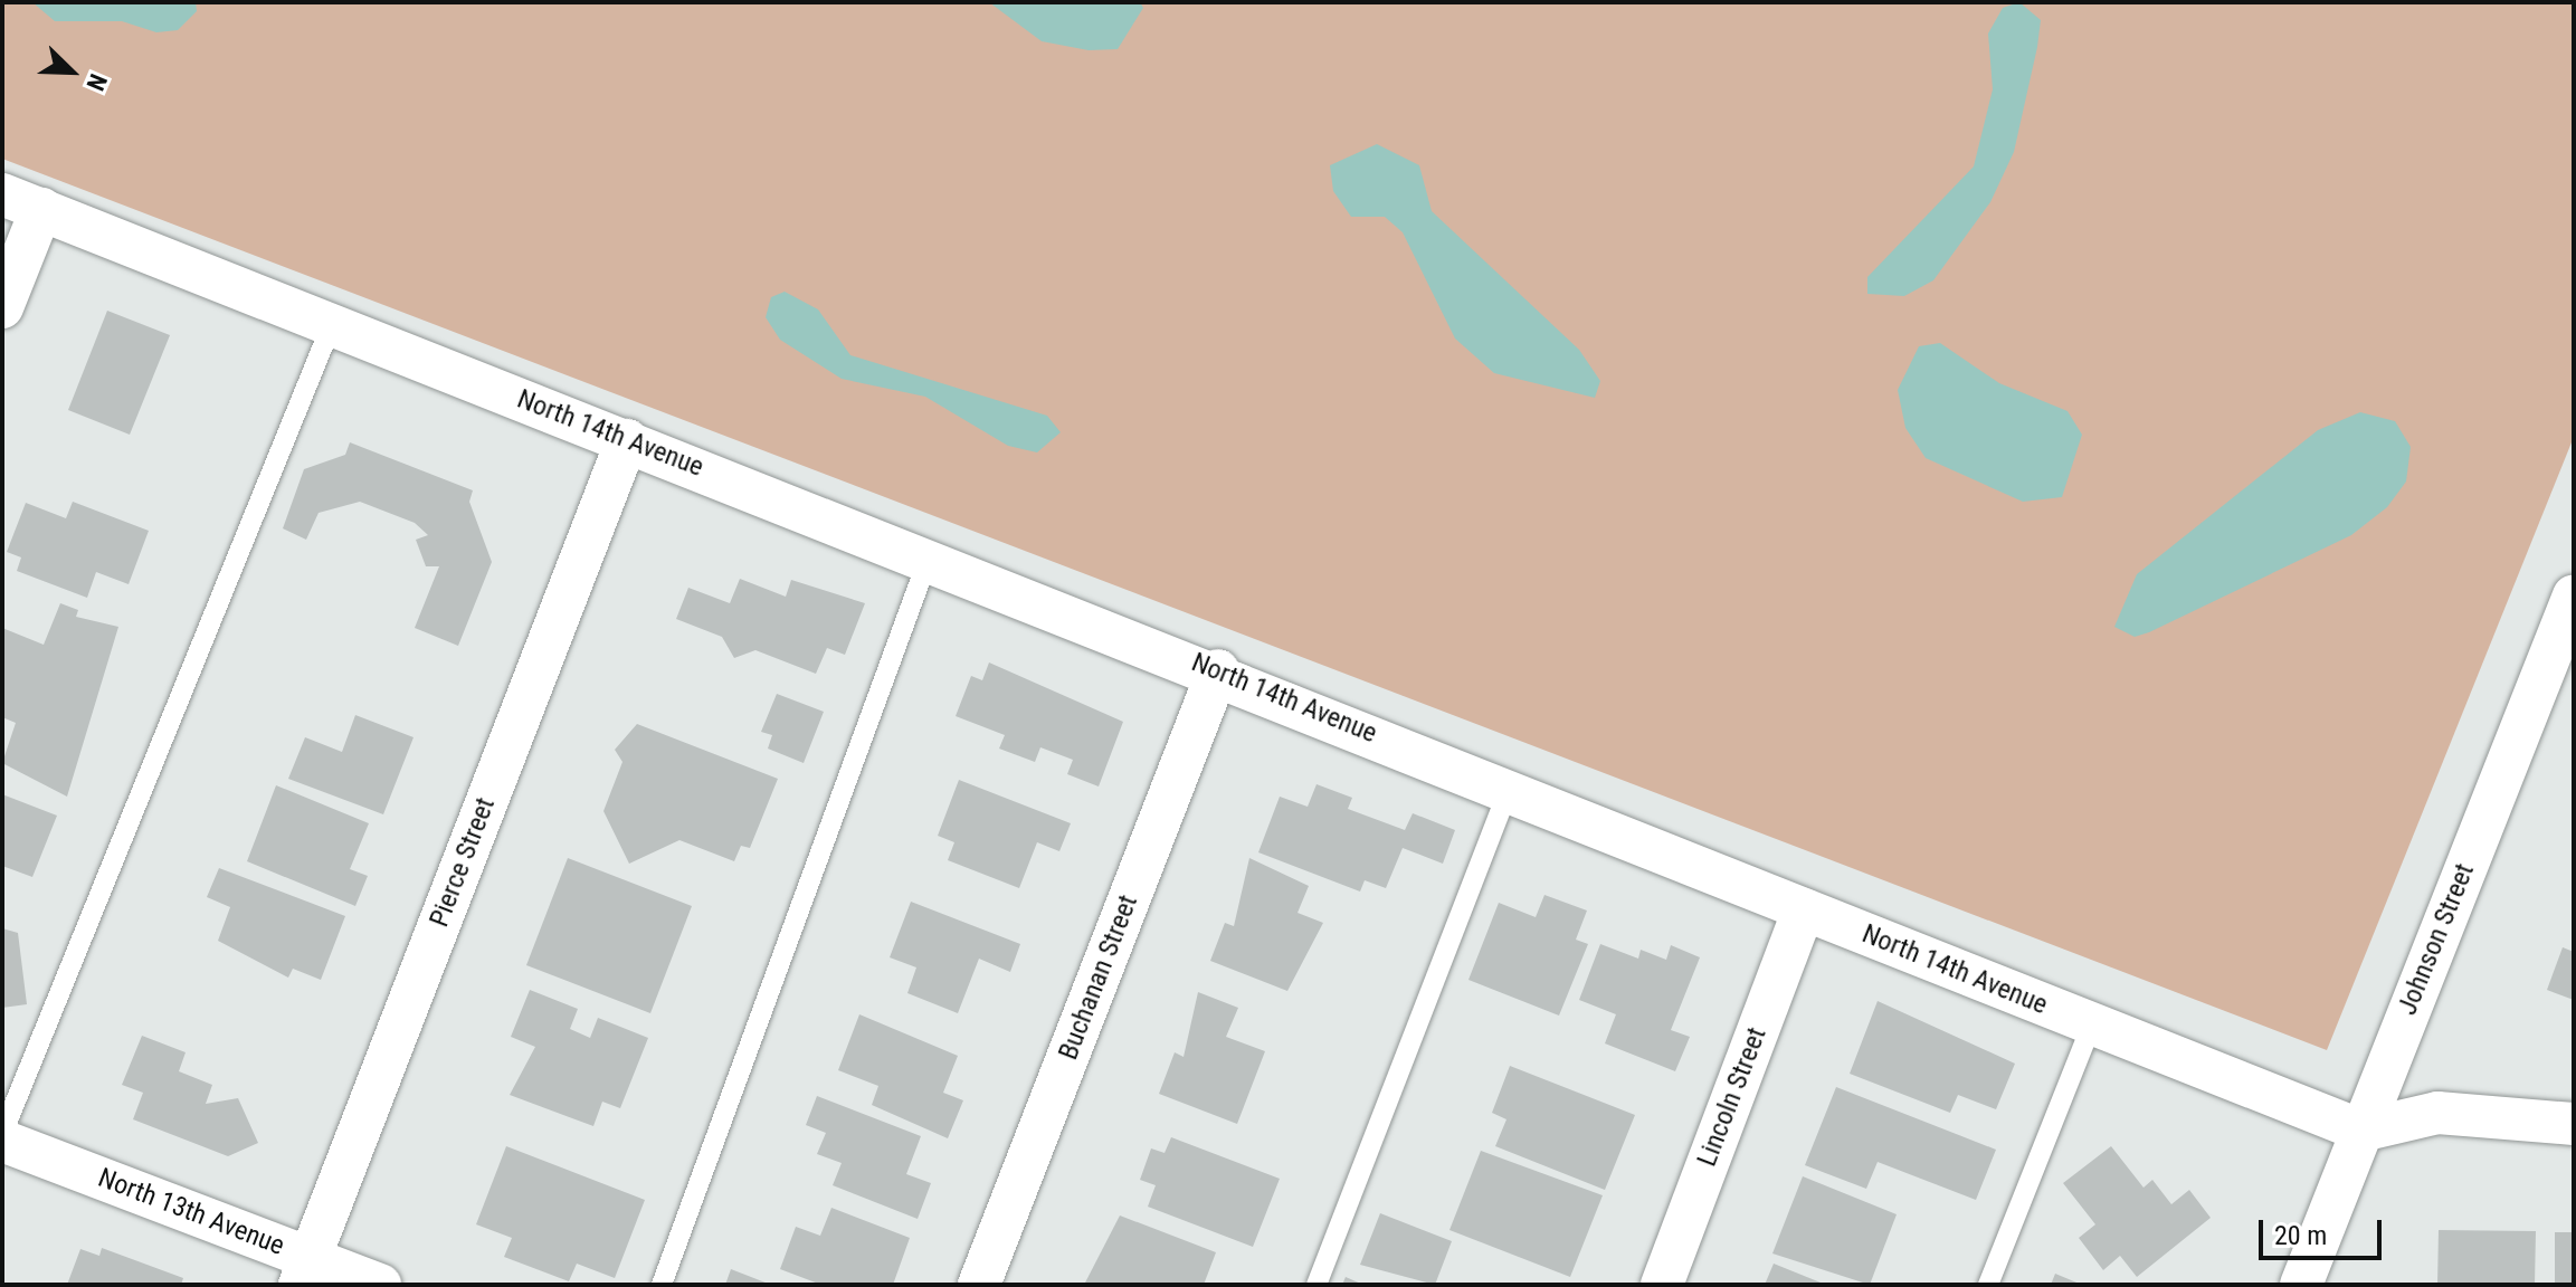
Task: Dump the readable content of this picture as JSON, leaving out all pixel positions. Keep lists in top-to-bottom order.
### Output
{
  "streets": {
    "street": [
      "North 14th Avenue",
      "Pierce Street",
      "Johnson Street",
      "Buchanan Street",
      "Lincoln Street",
      "North 13th Avenue"
    ]
  },
  "crossings": [
    ["North 14th Avenue", "Pierce Street"],
    ["North 14th Avenue", "Johnson Street"],
    ["North 14th Avenue", "Buchanan Street"],
    ["North 14th Avenue", "Lincoln Street"],
    ["Pierce Street", "North 13th Avenue"]
  ],
  "scale_bar": "20 m",
  "north": "bottom right"
}
